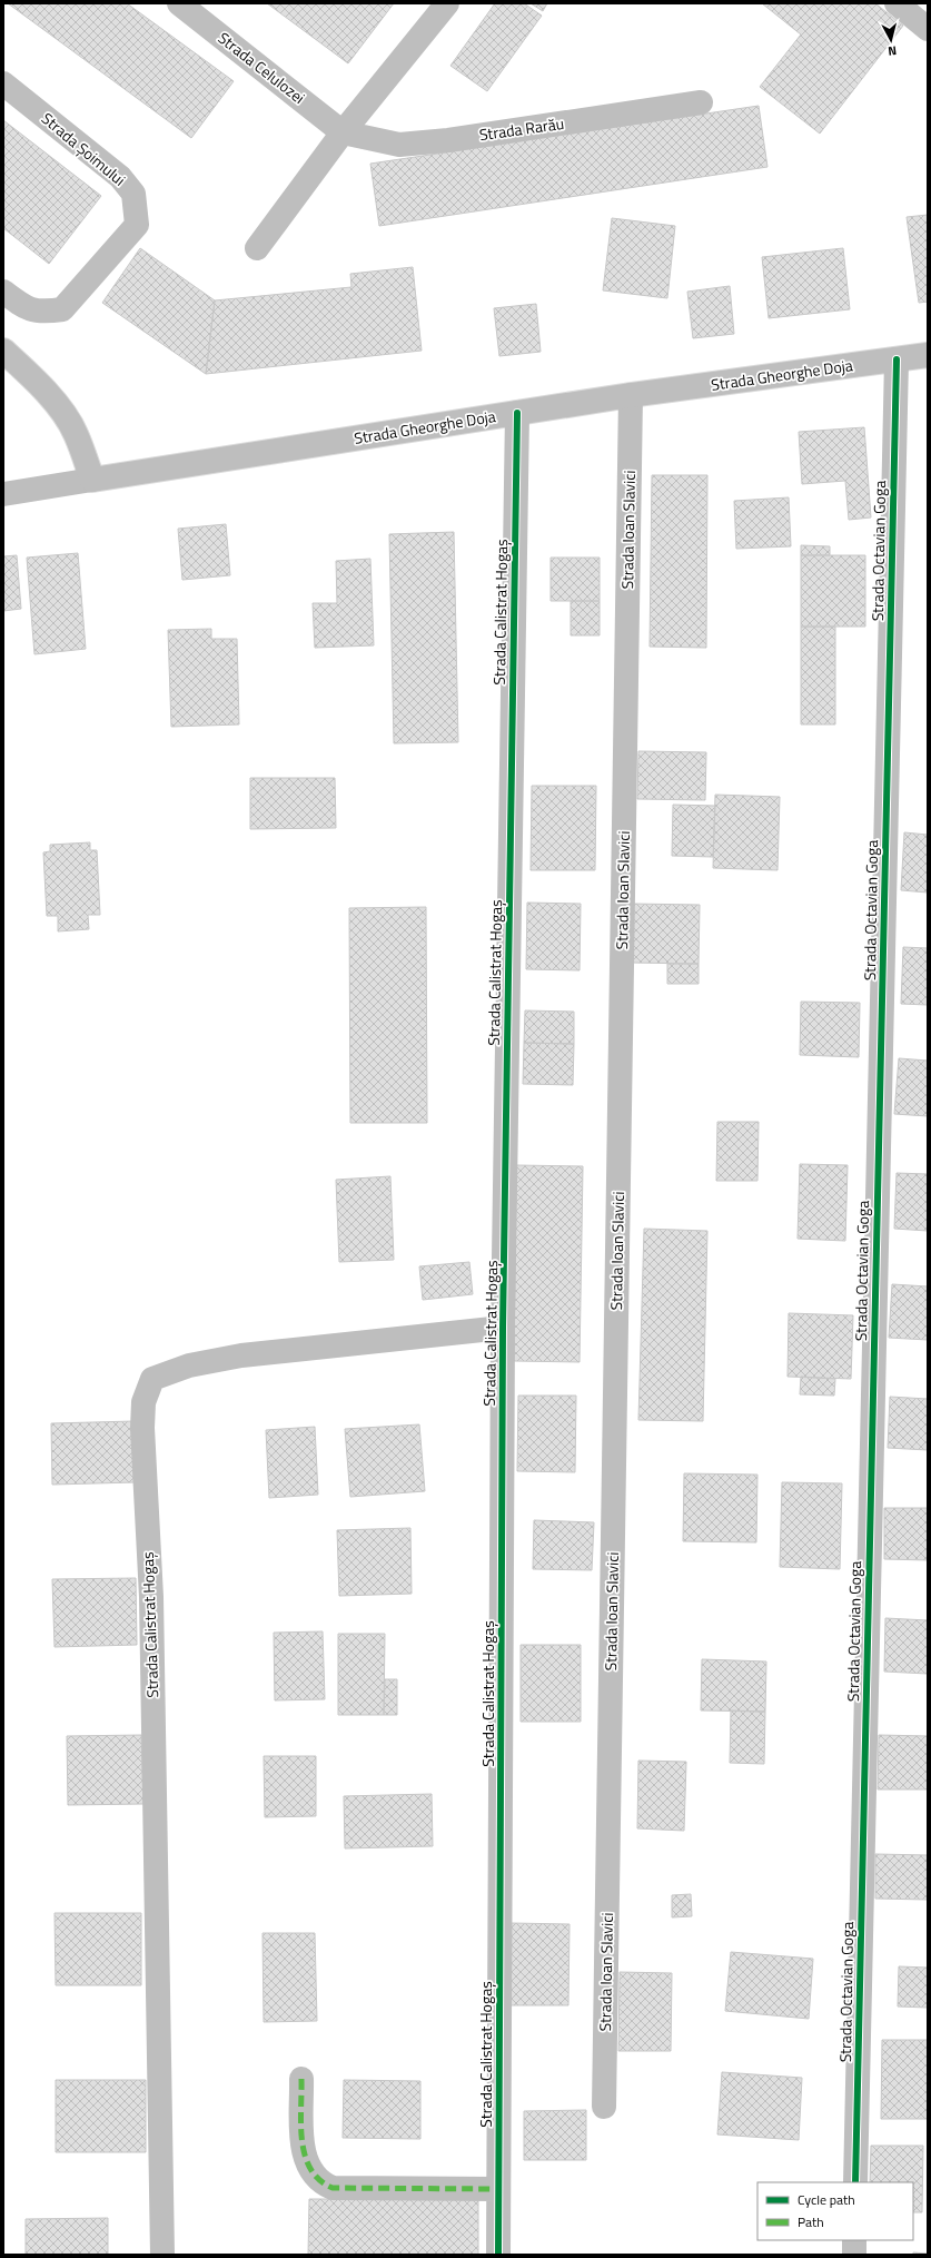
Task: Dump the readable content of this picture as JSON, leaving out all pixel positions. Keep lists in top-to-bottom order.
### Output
{
  "streets": {
    "street": [
      "Strada Celulozei",
      "Strada Rarău",
      "Strada Șoimului",
      "Strada Gheorghe Doja",
      "Strada Ioan Slavici",
      "Strada Octavian Goga",
      "Strada Calistrat Hogaș"
    ]
  },
  "crossings": [
    ["Strada Celulozei", "Strada Rarău"],
    ["Strada Gheorghe Doja", "Strada Ioan Slavici"],
    ["Strada Gheorghe Doja", "Strada Octavian Goga"],
    ["Strada Gheorghe Doja", "Strada Calistrat Hogaș"]
  ],
  "legend": ["Cycle path", "Path"],
  "north": "bottom"
}
